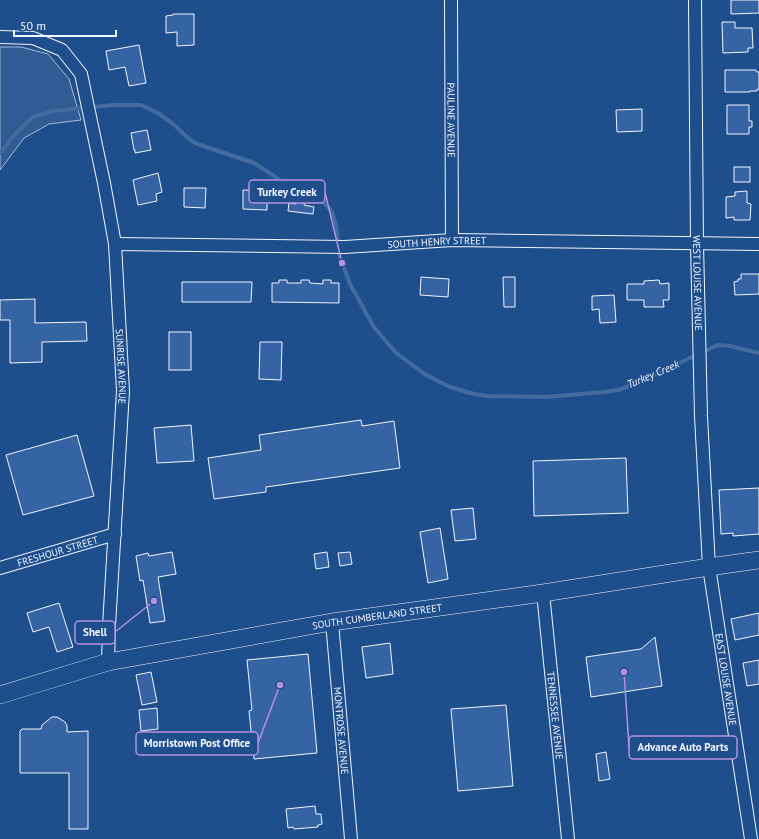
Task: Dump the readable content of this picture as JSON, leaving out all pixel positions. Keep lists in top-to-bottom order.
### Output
{
  "streets": {
    "main road": ["SOUTH CUMBERLAND STREET"],
    "street": [
      "PAULINE AVENUE",
      "SOUTH HENRY STREET",
      "WEST LOUISE AVENUE",
      "SUNRISE AVENUE",
      "FRESHOUR STREET",
      "EAST LOUISE AVENUE",
      "TENNESSEE AVENUE",
      "MONTROSE AVENUE"
    ]
  },
  "crossings": [
    ["PAULINE AVENUE", "SOUTH HENRY STREET"],
    ["SOUTH HENRY STREET", "WEST LOUISE AVENUE"],
    ["SOUTH HENRY STREET", "SUNRISE AVENUE"],
    ["WEST LOUISE AVENUE", "SOUTH CUMBERLAND STREET"],
    ["WEST LOUISE AVENUE", "EAST LOUISE AVENUE"],
    ["SUNRISE AVENUE", "FRESHOUR STREET"],
    ["SUNRISE AVENUE", "SOUTH CUMBERLAND STREET"],
    ["SOUTH CUMBERLAND STREET", "EAST LOUISE AVENUE"],
    ["SOUTH CUMBERLAND STREET", "TENNESSEE AVENUE"],
    ["SOUTH CUMBERLAND STREET", "MONTROSE AVENUE"]
  ],
  "water": ["Turkey Creek"],
  "places": [
    "Turkey Creek",
    "Shell",
    "Advance Auto Parts",
    "Morristown Post Office"
  ],
  "scale_bar": "50 m"
}
